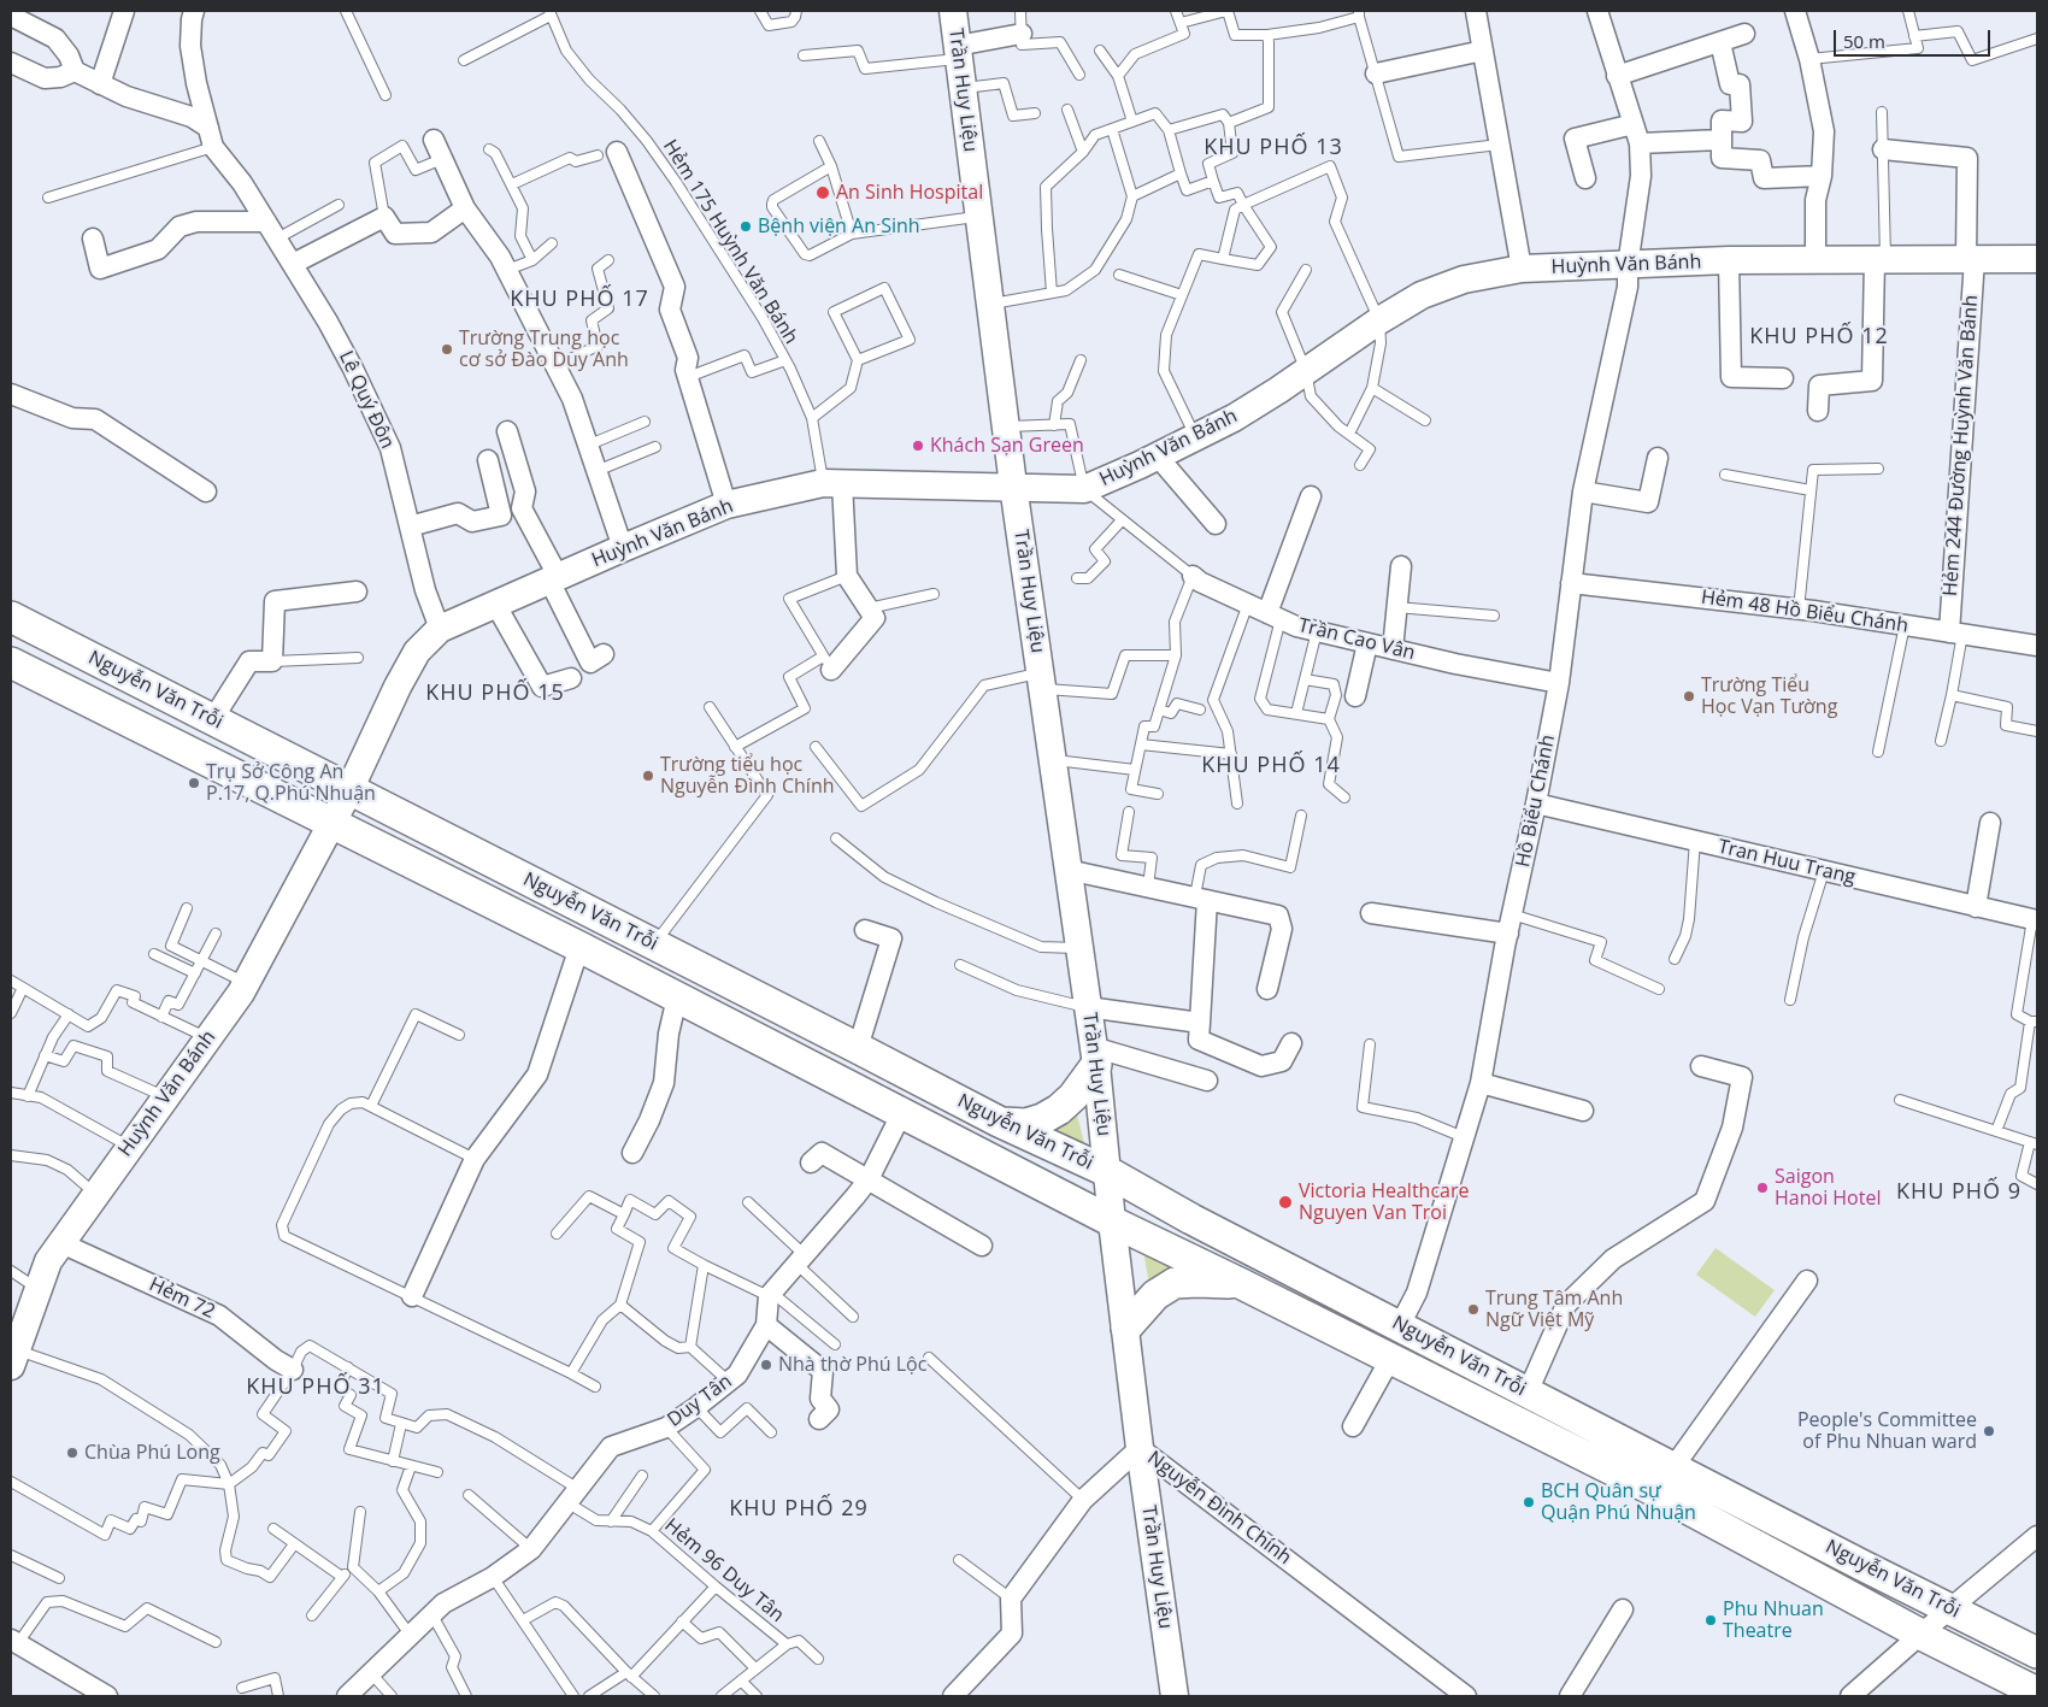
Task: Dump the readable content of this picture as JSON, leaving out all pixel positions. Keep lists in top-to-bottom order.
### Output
{
  "streets": {
    "main road": ["Nguyễn Văn Trỗi"],
    "street": [
      "Trần Huy Liệu",
      "Huỳnh Văn Bánh",
      "Lê Quý Ðôn",
      "Hẻm 244 Đường Huỳnh Văn Bánh",
      "Hẻm 48 Hồ Biểu Chánh",
      "Trần Cao Vân",
      "Hồ Biểu Chánh",
      "Tran Huu Trang",
      "Hẻm 72",
      "Duy Tân",
      "Nguyễn Đình Chính"
    ],
    "lane": ["Hẻm 175 Huỳnh Văn Bánh", "Hẻm 96 Duy Tân"]
  },
  "crossings": [
    ["Trần Huy Liệu", "Huỳnh Văn Bánh"],
    ["Trần Huy Liệu", "Nguyễn Văn Trỗi"],
    ["Trần Huy Liệu", "Nguyễn Đình Chính"],
    ["Hẻm 175 Huỳnh Văn Bánh", "Huỳnh Văn Bánh"],
    ["Huỳnh Văn Bánh", "Lê Quý Ðôn"],
    ["Huỳnh Văn Bánh", "Hẻm 244 Đường Huỳnh Văn Bánh"],
    ["Huỳnh Văn Bánh", "Trần Cao Vân"],
    ["Huỳnh Văn Bánh", "Nguyễn Văn Trỗi"],
    ["Huỳnh Văn Bánh", "Hồ Biểu Chánh"],
    ["Huỳnh Văn Bánh", "Hẻm 72"],
    ["Hẻm 244 Đường Huỳnh Văn Bánh", "Hẻm 48 Hồ Biểu Chánh"],
    ["Hẻm 48 Hồ Biểu Chánh", "Hồ Biểu Chánh"],
    ["Trần Cao Vân", "Hồ Biểu Chánh"],
    ["Nguyễn Văn Trỗi", "Hồ Biểu Chánh"],
    ["Hồ Biểu Chánh", "Tran Huu Trang"],
    ["Duy Tân", "Hẻm 96 Duy Tân"]
  ],
  "districts": [
    "KHU PHỐ 13",
    "KHU PHỐ 17",
    "KHU PHỐ 12",
    "KHU PHỐ 15",
    "KHU PHỐ 14",
    "KHU PHỐ 9",
    "KHU PHỐ 31",
    "KHU PHỐ 29"
  ],
  "places": [
    "An Sinh Hospital",
    "Bệnh viện An Sinh",
    "Trường Trung học cơ sở Đào Duy Anh",
    "Khách Sạn Green",
    "Trường Tiểu Học Vạn Tường",
    "Trường tiểu học Nguyễn Đình Chính",
    "Trụ Sở Công An P.17, Q.Phú Nhuận",
    "Saigon Hanoi Hotel",
    "Victoria Healthcare Nguyen Van Troi",
    "Trung Tâm Anh Ngữ Việt Mỹ",
    "Nhà thờ Phú Lộc",
    "People's Committee of Phu Nhuan ward",
    "Chùa Phú Long",
    "BCH Quân sự Quận Phú Nhuận",
    "Phu Nhuan Theatre"
  ],
  "scale_bar": "50 m"
}
